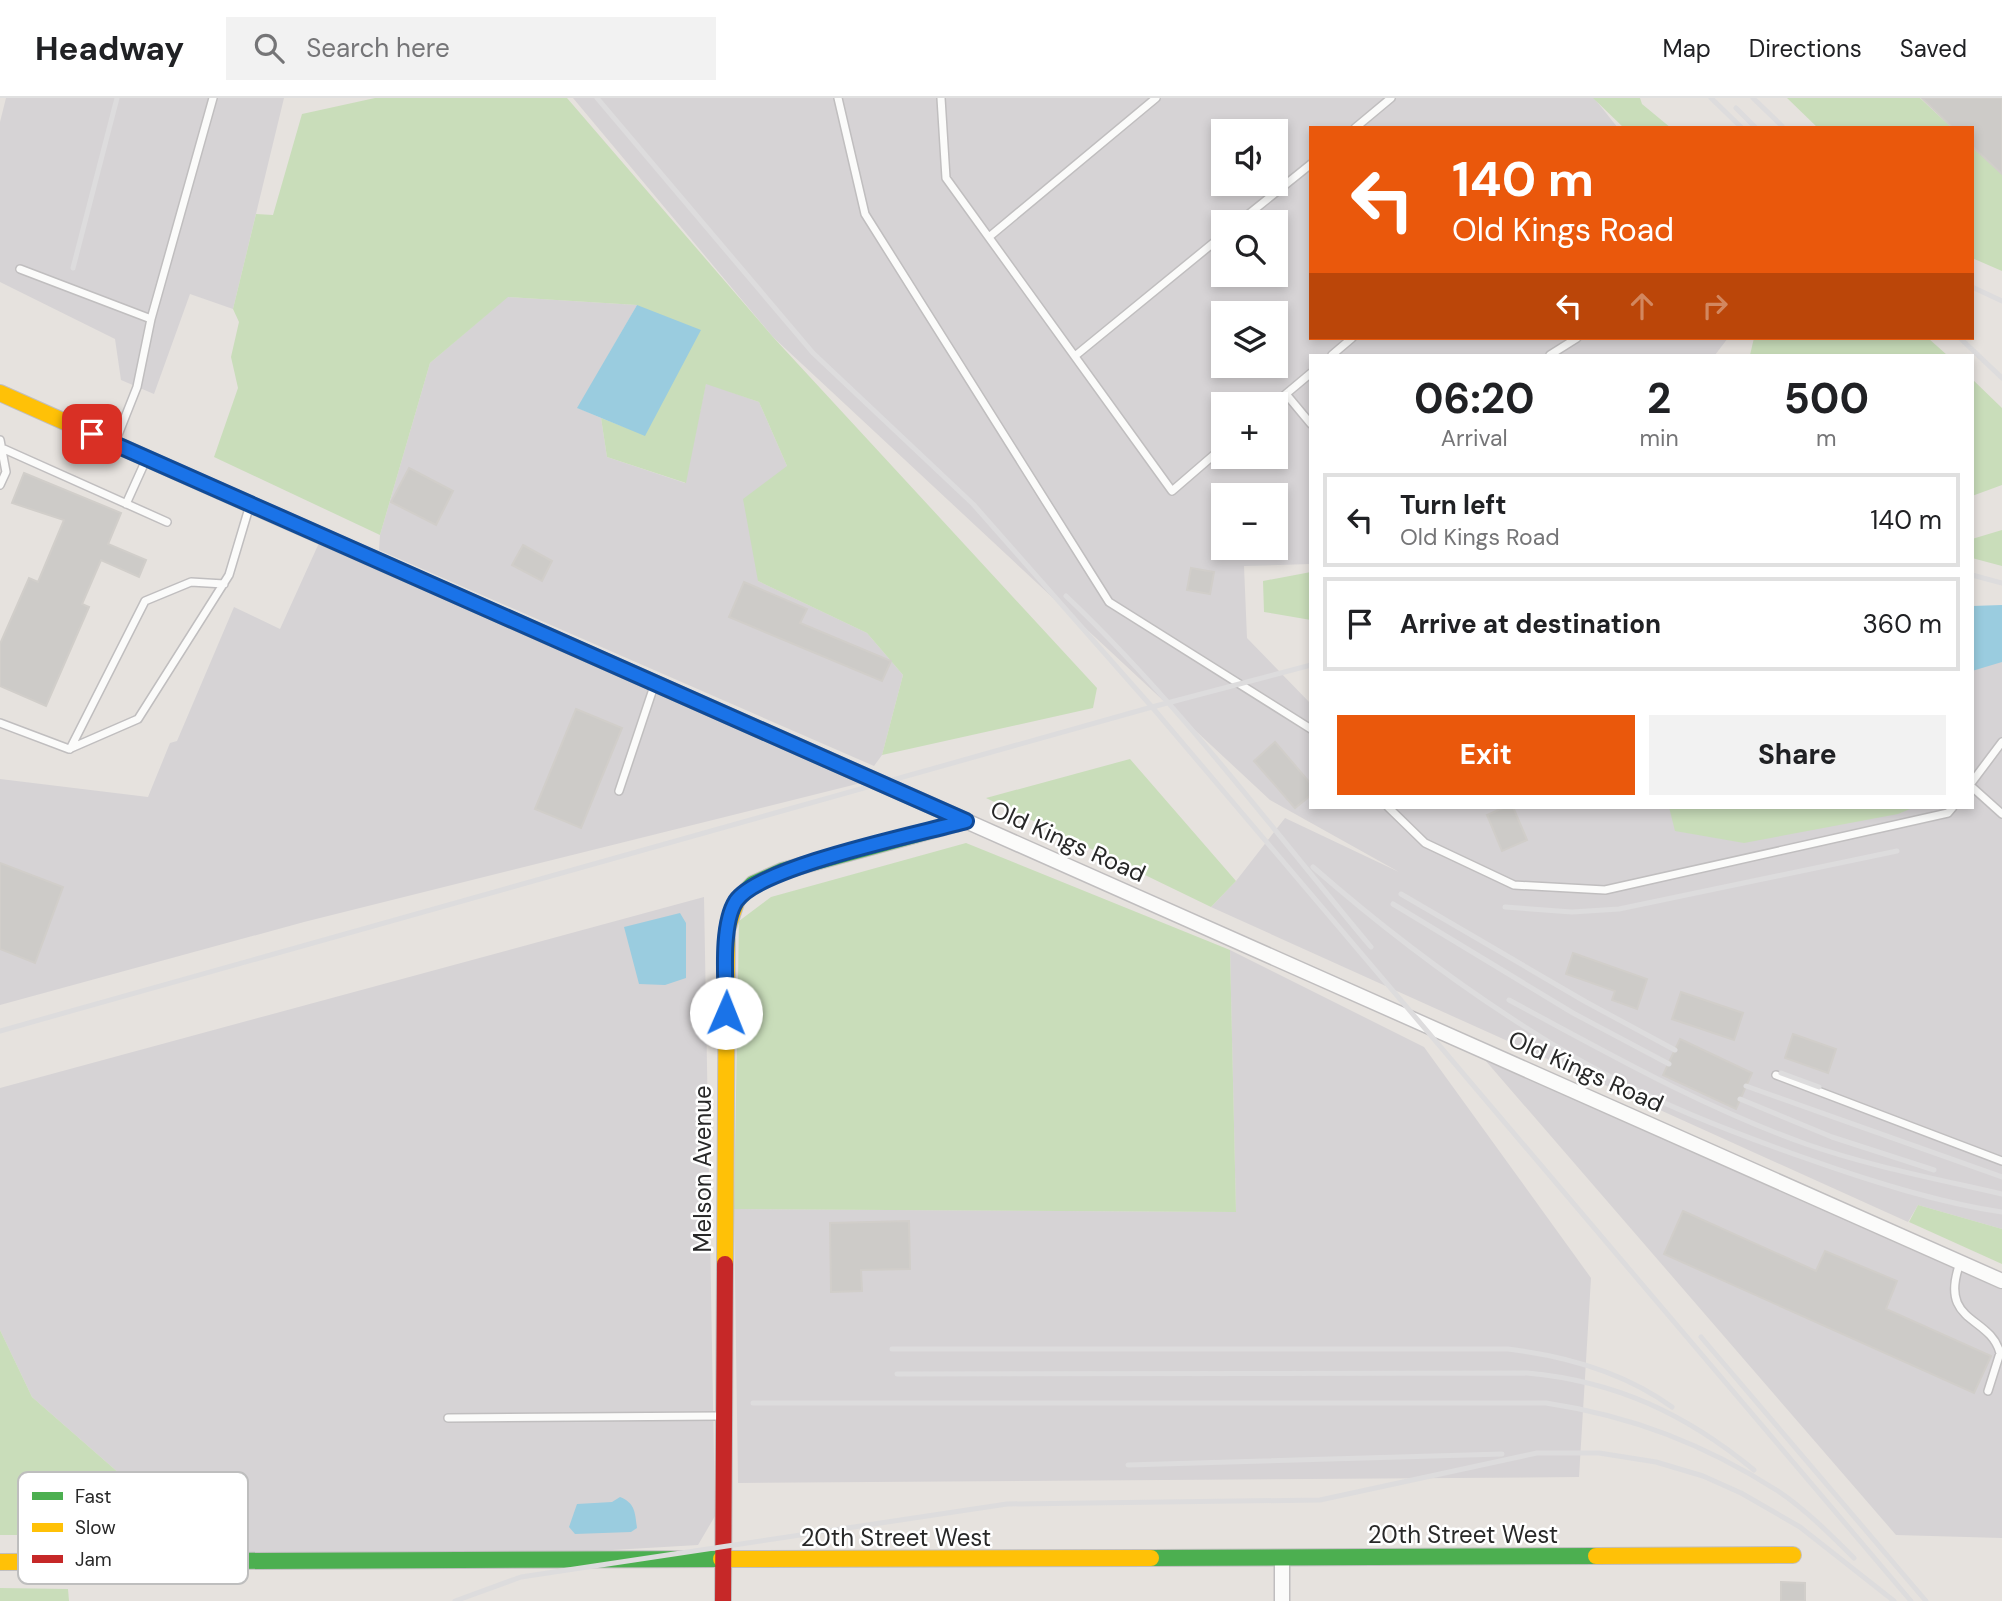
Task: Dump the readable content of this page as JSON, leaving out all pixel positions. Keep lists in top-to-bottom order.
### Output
{
  "streets": {
    "street": ["Old Kings Road", "Melson Avenue", "20th Street West"]
  },
  "crossings": [
    ["Old Kings Road", "Melson Avenue"],
    ["Melson Avenue", "20th Street West"]
  ],
  "legend": ["Fast", "Slow", "Jam"],
  "page": {
    "header": "Headway",
    "search": "Search here",
    "nav": ["Map", "Directions", "Saved"],
    "map_buttons": ["+", "−"],
    "turn": ["140 m", "Old Kings Road"],
    "eta": [
      "06:20",
      "Arrival",
      "2",
      "min",
      "500",
      "m"
    ],
    "list": [
      {
        "name": "Turn left",
        "note": "Old Kings Road",
        "value": "140 m"
      },
      {
        "name": "Arrive at destination",
        "value": "360 m"
      }
    ],
    "buttons": ["Exit", "Share"]
  }
}
